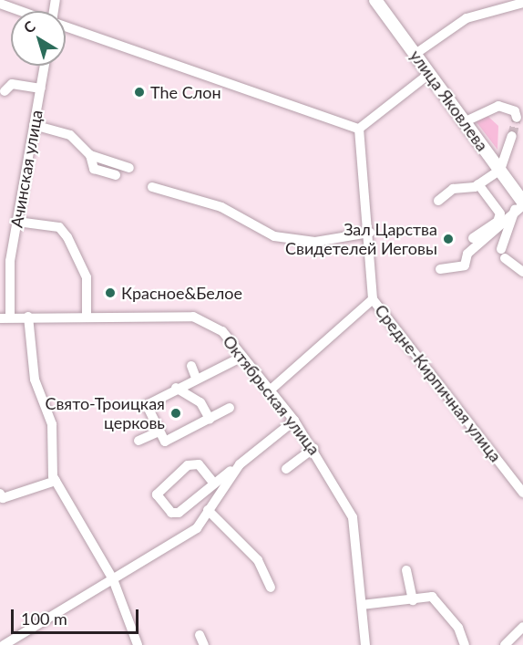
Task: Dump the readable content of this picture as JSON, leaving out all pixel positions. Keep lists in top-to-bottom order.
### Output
{
  "streets": {
    "main road": ["улица Яковлева"],
    "street": ["Ачинская улица", "Средне-Кирпичная улица", "Октябрьская улица"]
  },
  "crossings": [
    ["Ачинская улица", "Октябрьская улица"]
  ],
  "places": [
    "The Слон",
    "Зал Царства Свидетелей Иеговы",
    "Красное&Белое",
    "Свято-Троицкая церковь"
  ],
  "scale_bar": "100 m",
  "north": "top left"
}
